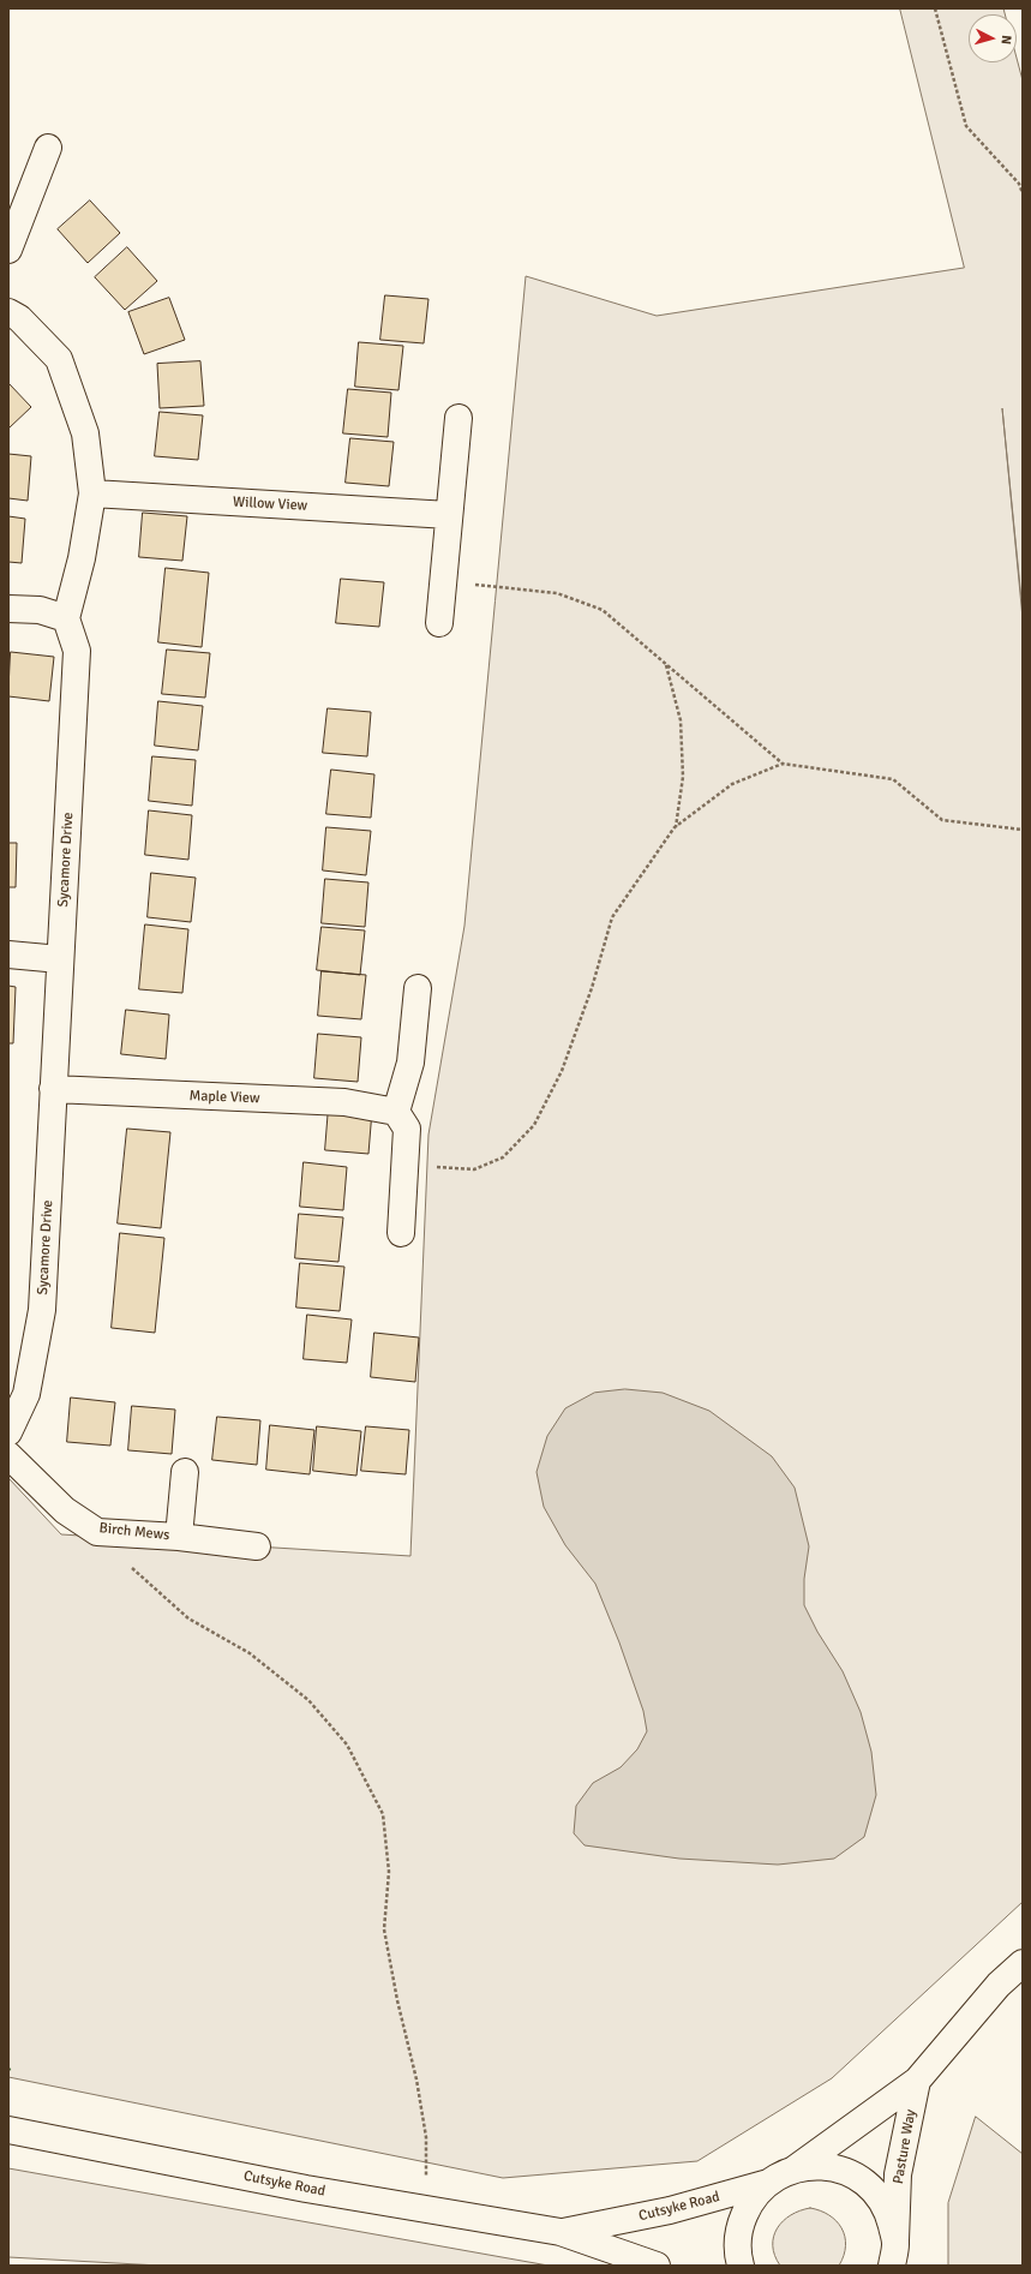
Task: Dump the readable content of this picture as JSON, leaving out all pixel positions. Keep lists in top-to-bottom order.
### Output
{
  "streets": {
    "street": [
      "Willow View",
      "Sycamore Drive",
      "Maple View",
      "Birch Mews",
      "Pasture Way",
      "Cutsyke Road"
    ]
  },
  "crossings": [
    ["Sycamore Drive", "Maple View"],
    ["Pasture Way", "Cutsyke Road"]
  ],
  "north": "right"
}
